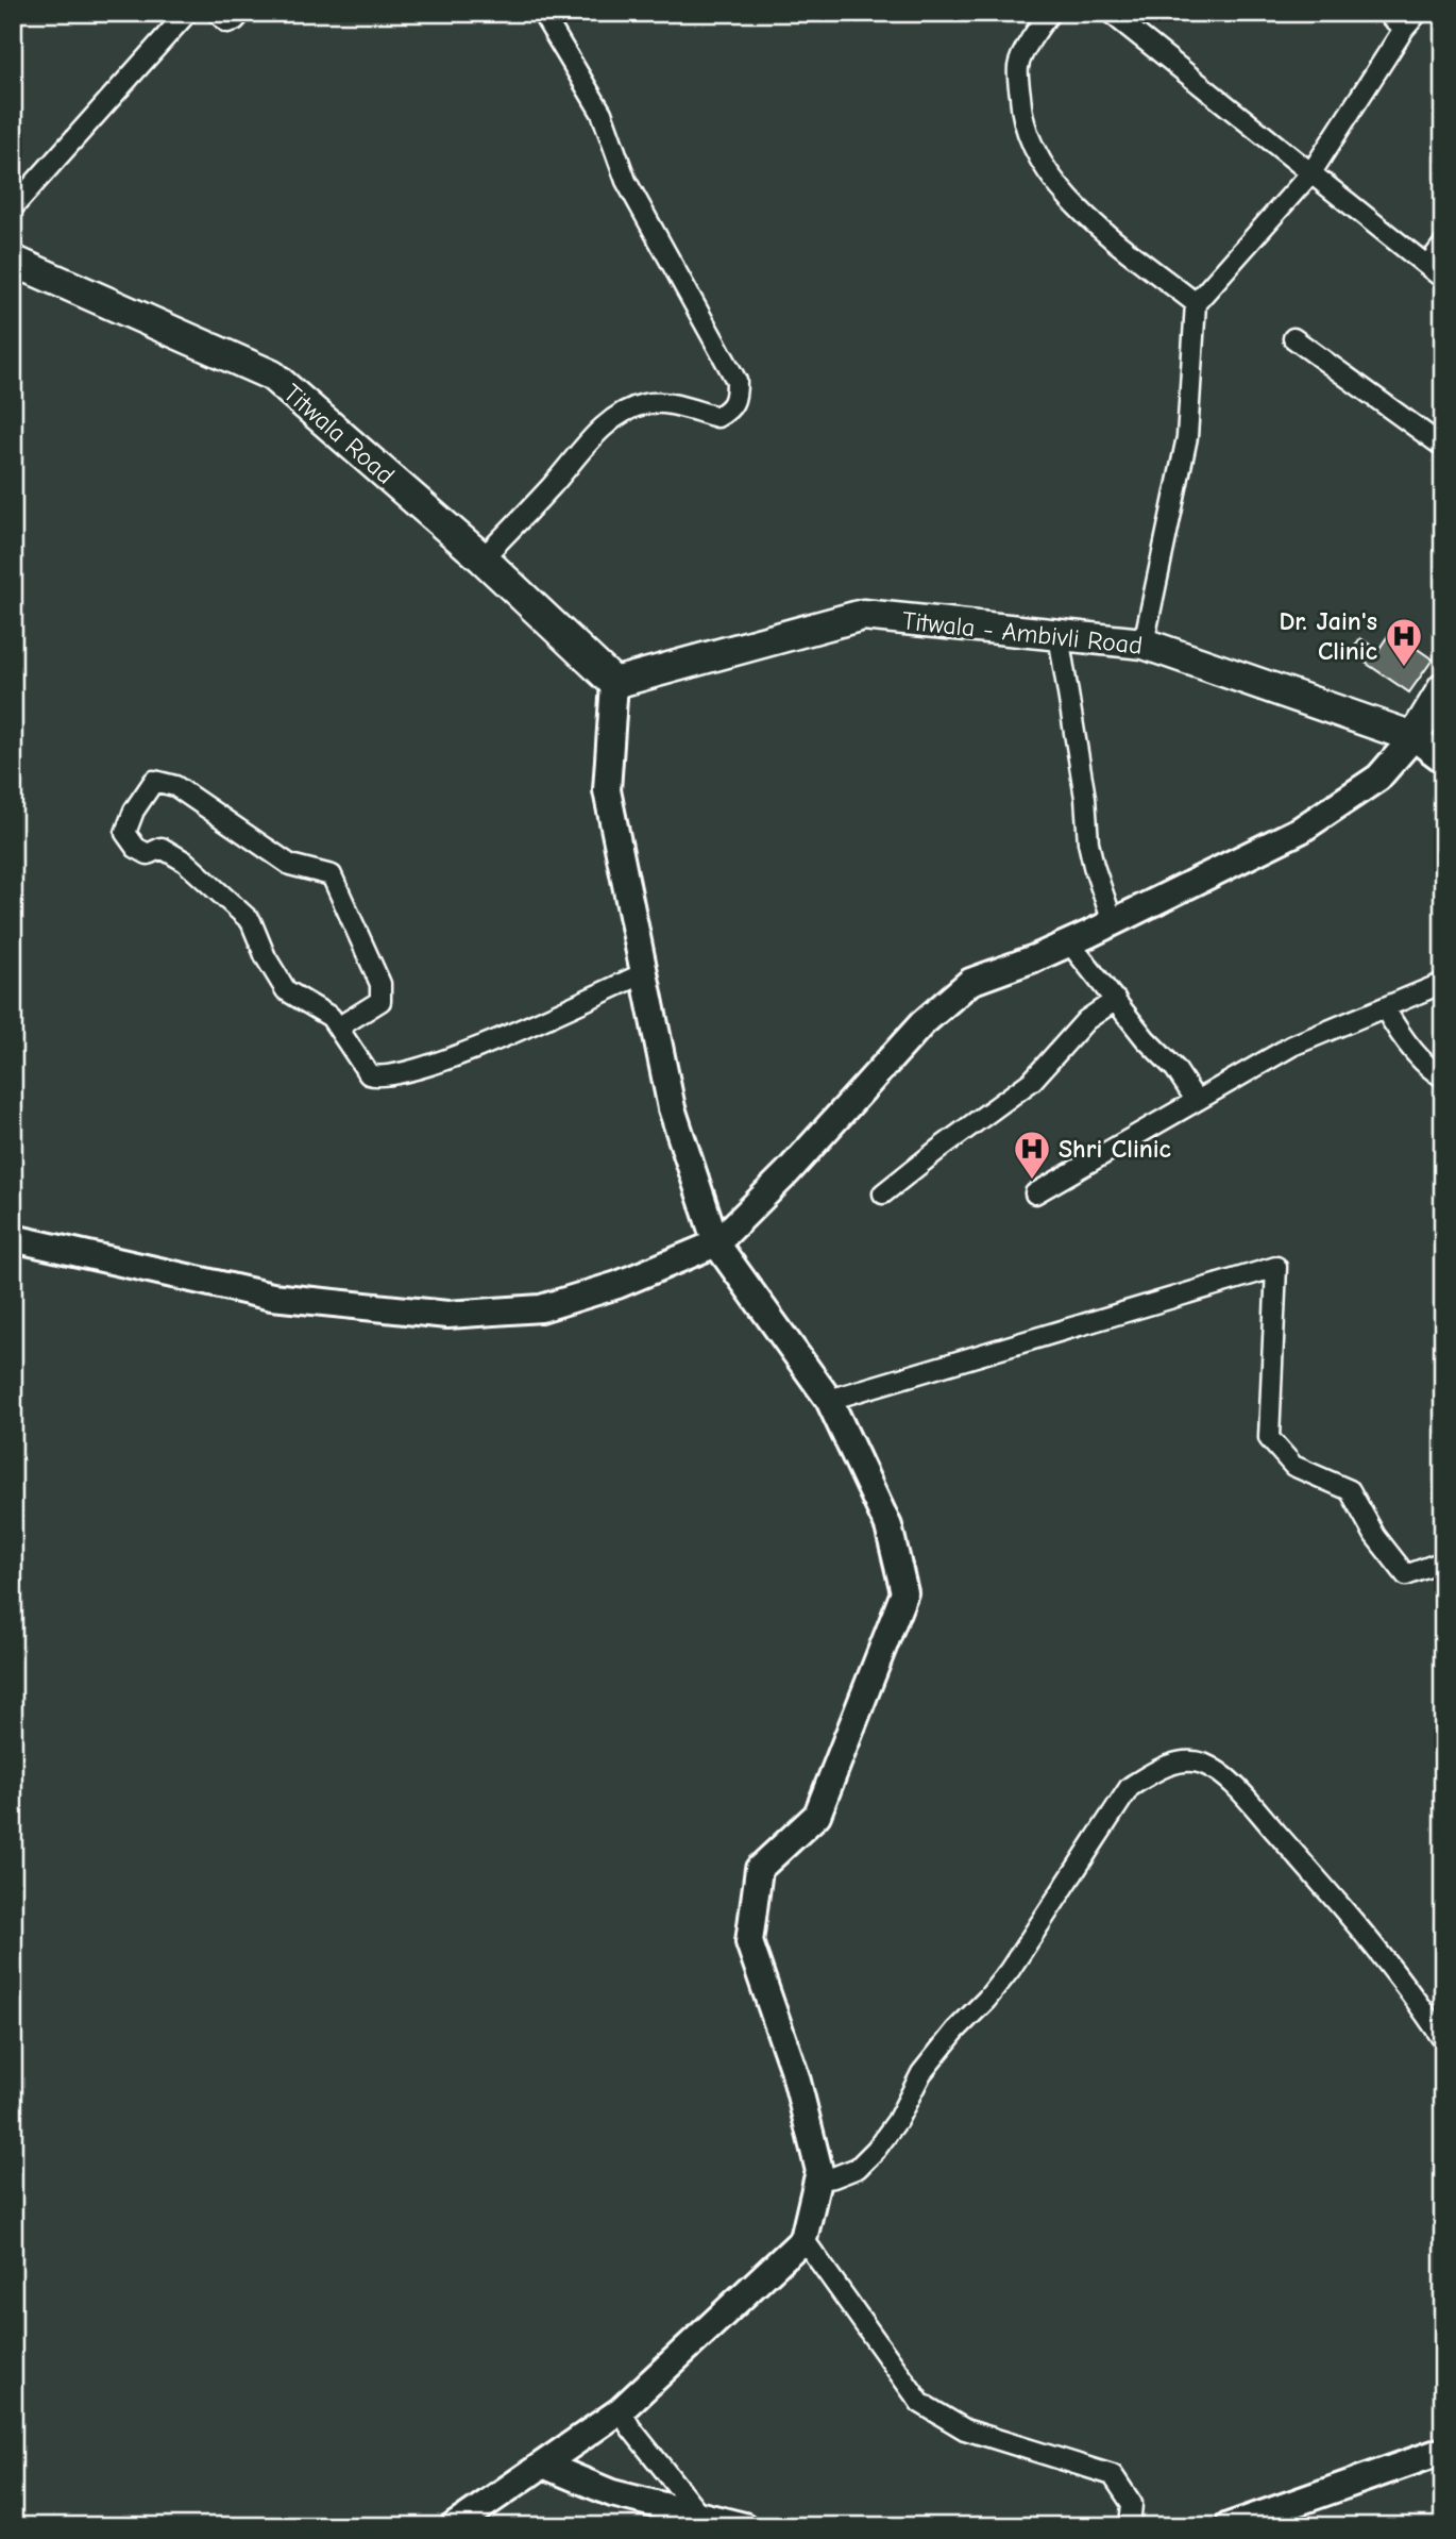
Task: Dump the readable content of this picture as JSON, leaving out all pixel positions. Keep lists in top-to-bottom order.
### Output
{
  "streets": {
    "main road": ["Titwala Road", "Titwala - Ambivli Road"]
  },
  "crossings": [
    ["Titwala Road", "Titwala - Ambivli Road"]
  ],
  "places": {
    "hospital": ["Dr. Jain's Clinic", "Shri Clinic"]
  }
}
